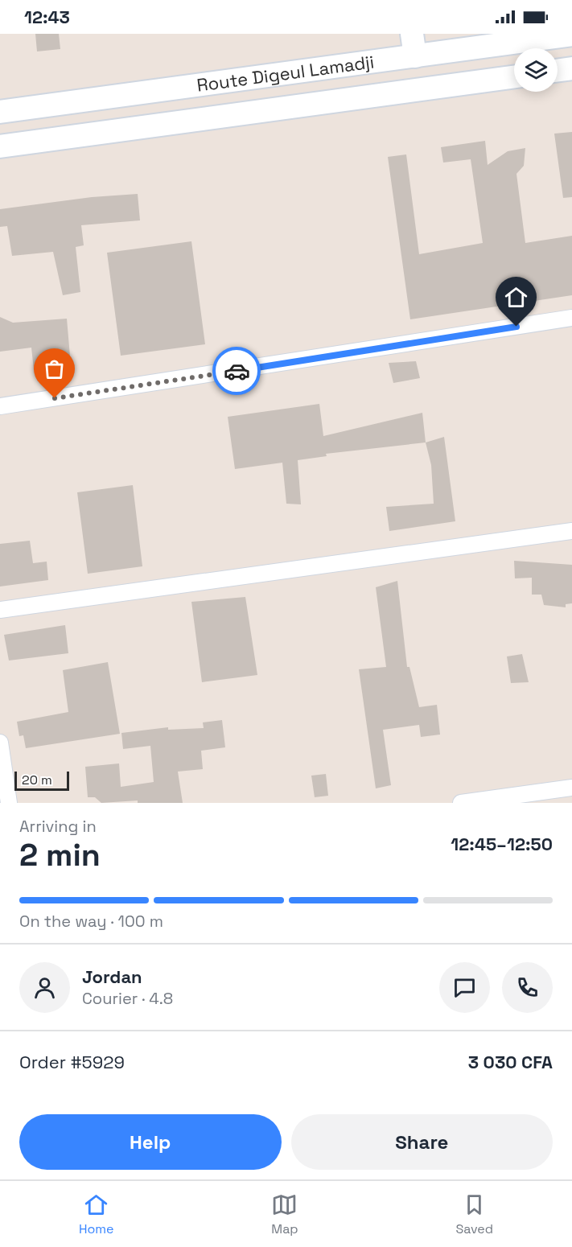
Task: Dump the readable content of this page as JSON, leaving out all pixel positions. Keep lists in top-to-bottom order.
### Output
{
  "streets": {
    "main road": ["Route Digeul Lamadji"]
  },
  "scale_bar": "20 m",
  "page": {
    "status": "12:43",
    "scale": "20 m",
    "heading": ["2 min", "Arriving in", "12:45–12:50"],
    "panel": [
      "Jordan",
      "Courier · 4.8",
      "Order #5929",
      "3 030 CFA"
    ],
    "bar": "On the way · 100 m",
    "buttons": ["Help", "Share"],
    "tabs": ["Home", "Map", "Saved"]
  }
}
